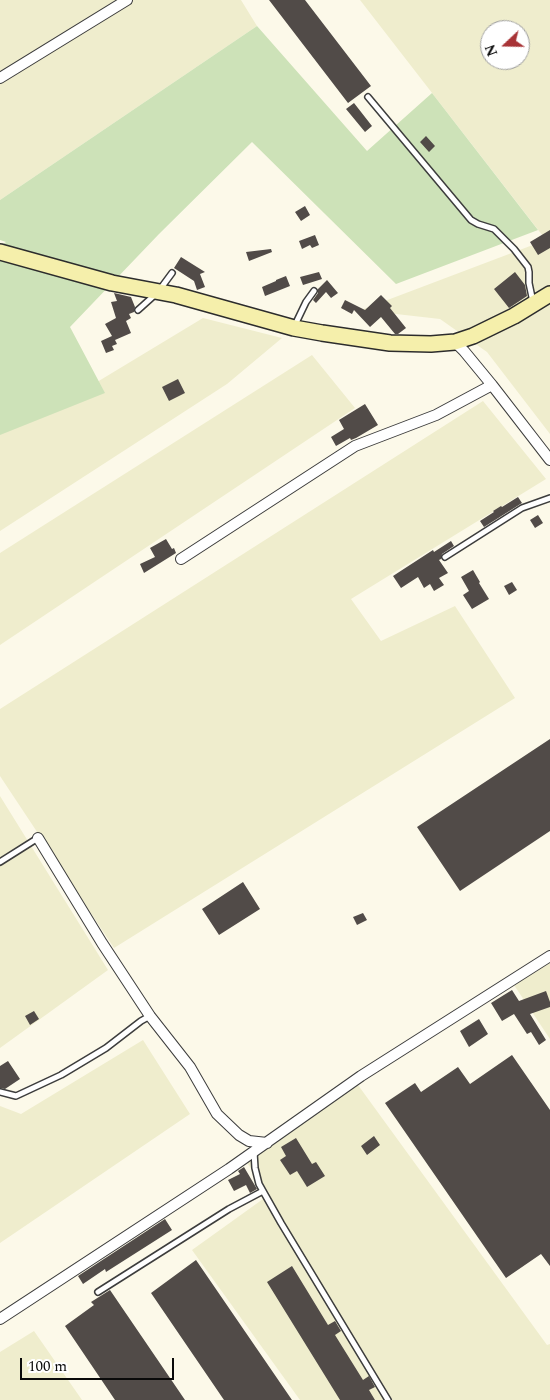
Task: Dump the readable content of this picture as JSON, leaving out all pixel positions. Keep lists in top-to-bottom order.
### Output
{
  "scale_bar": "100 m",
  "north": "left"
}
